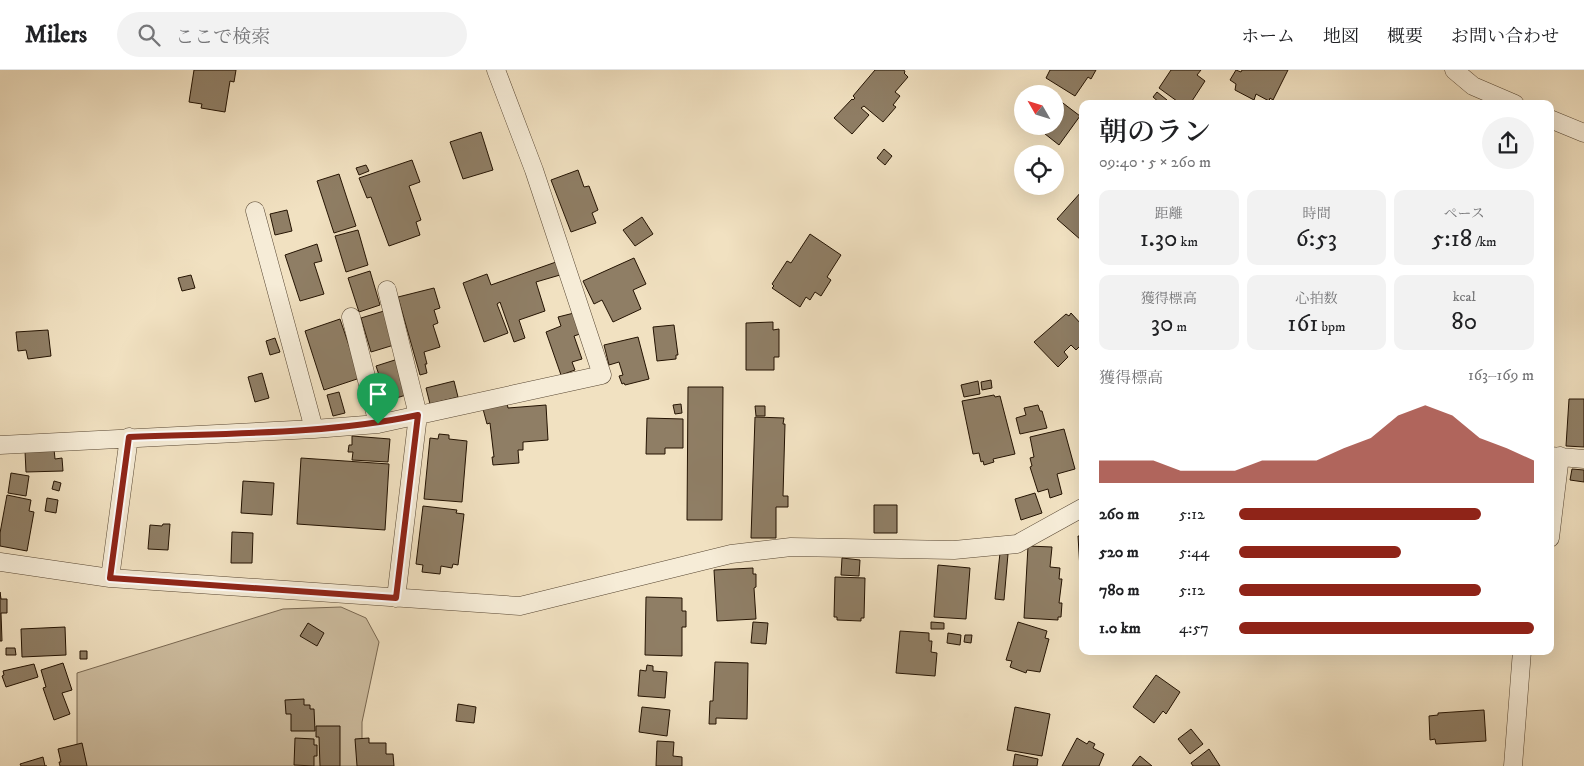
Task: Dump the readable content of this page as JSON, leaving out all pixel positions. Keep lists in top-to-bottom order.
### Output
{
  "north": "top left",
  "page": {
    "header": "Milers",
    "search": "ここで検索",
    "nav": [
      "ホーム",
      "地図",
      "概要",
      "お問い合わせ"
    ],
    "heading": ["朝のラン", "09:40 · 5 × 260 m"],
    "stats": [
      ["距離", "1.30 km"],
      ["時間", "6:53"],
      ["ペース", "5:18 /km"],
      ["獲得標高", "30 m"],
      ["心拍数", "161 bpm"],
      ["kcal", "80"]
    ],
    "chart": ["獲得標高", "163–169 m"],
    "list": [
      {
        "name": "260 m",
        "note": "5:12"
      },
      {
        "name": "520 m",
        "note": "5:44"
      },
      {
        "name": "780 m",
        "note": "5:12"
      },
      {
        "name": "1.0 km",
        "note": "4:57"
      }
    ]
  }
}
